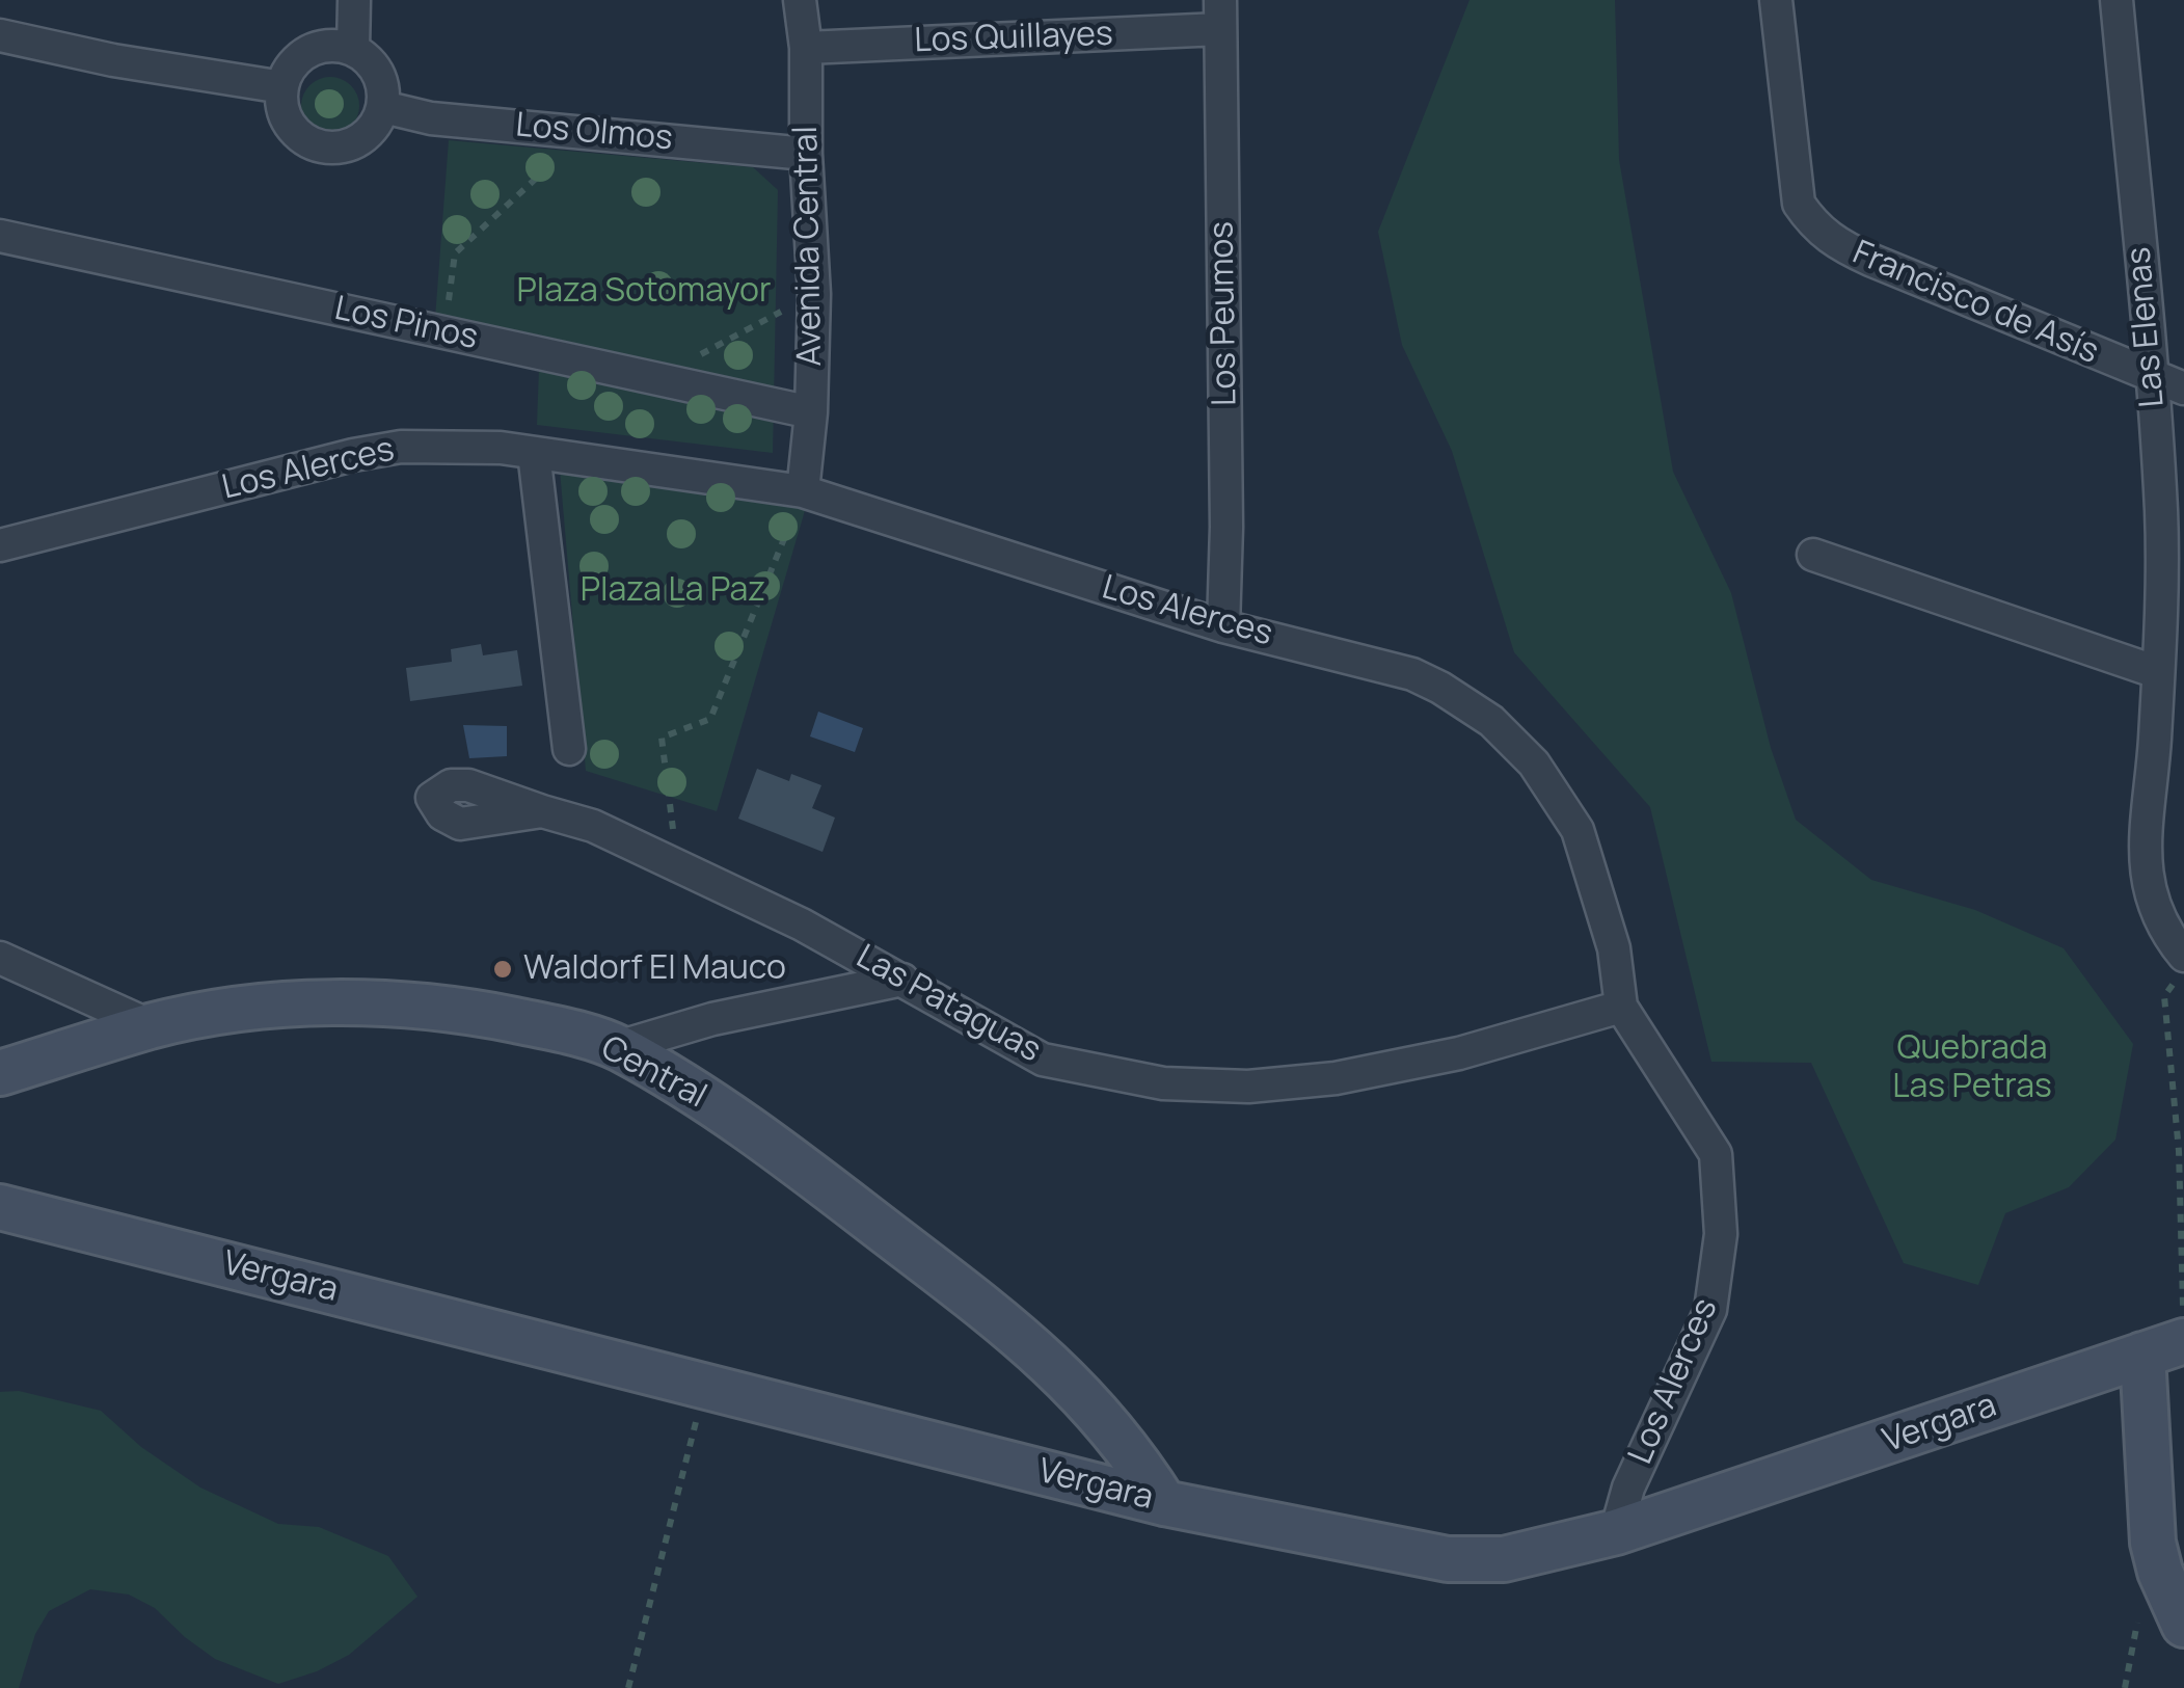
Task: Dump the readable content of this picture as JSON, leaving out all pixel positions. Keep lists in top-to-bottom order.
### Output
{
  "streets": {
    "street": [
      "Los Quillayes",
      "Los Olmos",
      "Avenida Central",
      "Francisco de Asís",
      "Los Peumos",
      "Los Pinos",
      "Las Elenas",
      "Los Alerces",
      "Las Pataguas",
      "Central",
      "Vergara"
    ]
  },
  "crossings": [
    ["Los Quillayes", "Avenida Central"],
    ["Los Quillayes", "Los Peumos"],
    ["Los Olmos", "Avenida Central"],
    ["Avenida Central", "Los Pinos"],
    ["Avenida Central", "Los Alerces"],
    ["Francisco de Asís", "Las Elenas"],
    ["Los Peumos", "Los Alerces"],
    ["Los Alerces", "Las Pataguas"],
    ["Los Alerces", "Vergara"],
    ["Central", "Vergara"]
  ],
  "parks": ["Plaza Sotomayor", "Plaza La Paz", "Quebrada Las Petras"],
  "places": ["Waldorf El Mauco"]
}
